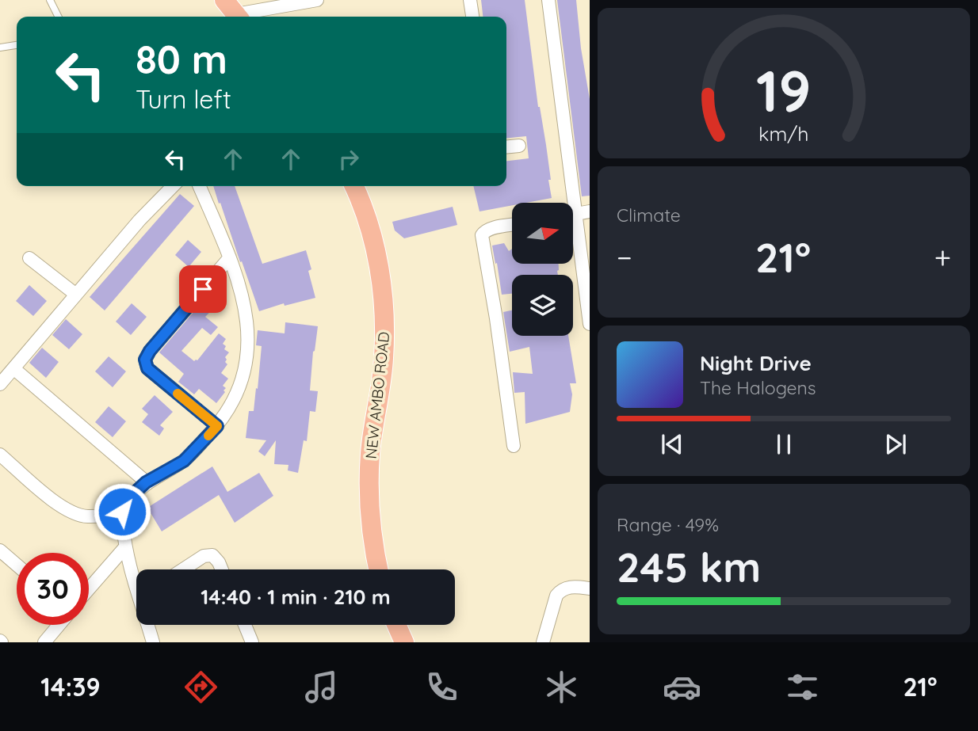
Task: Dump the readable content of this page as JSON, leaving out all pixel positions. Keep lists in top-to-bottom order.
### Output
{
  "streets": {
    "main road": ["NEW AMBO ROAD"]
  },
  "north": "right",
  "page": {
    "turn": ["80 m", "Turn left"],
    "tile": [
      "Climate",
      ["Range · 49%", "245 km"]
    ],
    "heat": ["−", "21°", "+"],
    "song": ["Night Drive", "The Halogens"],
    "limit": "30",
    "trip": "14:40 · 1 min · 210 m",
    "tabs": ["14:39", "21°"],
    "gauge": ["19", "km/h"]
  }
}
